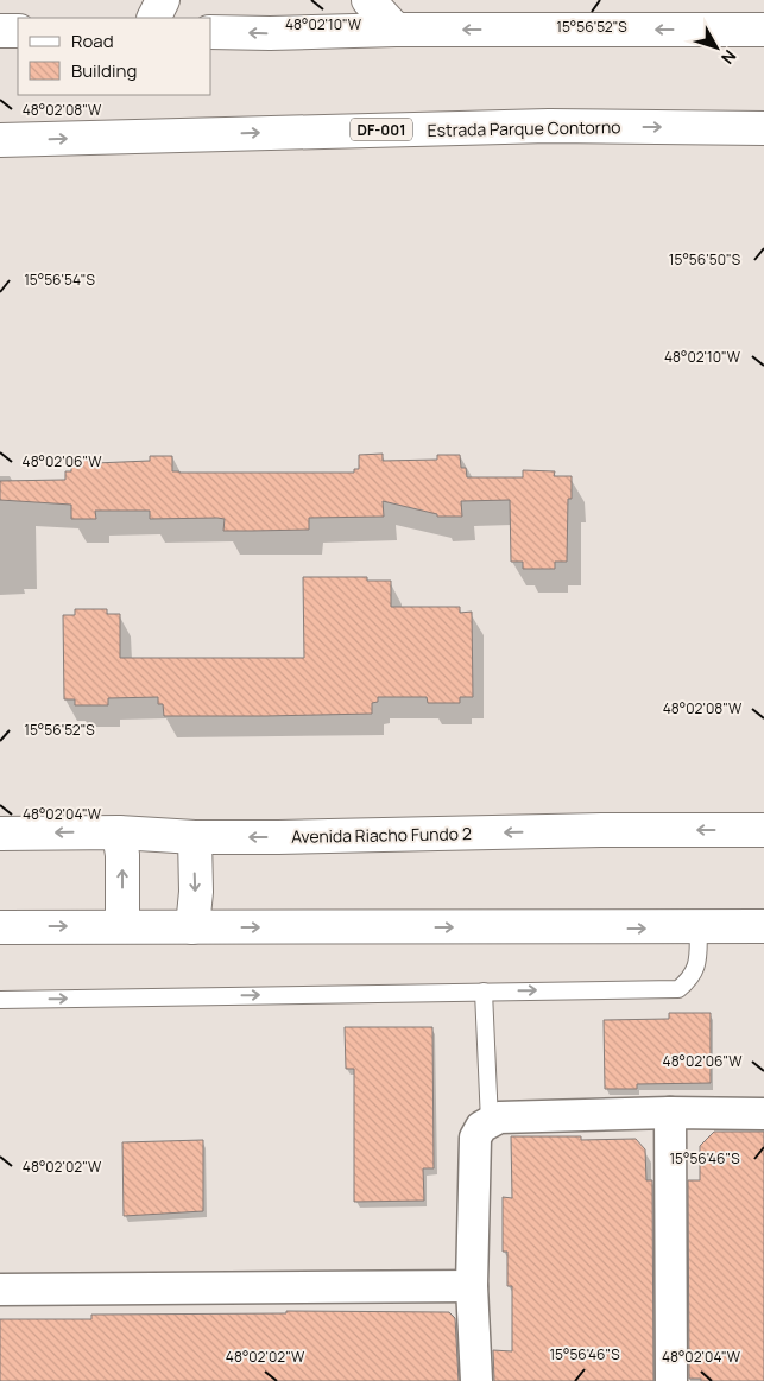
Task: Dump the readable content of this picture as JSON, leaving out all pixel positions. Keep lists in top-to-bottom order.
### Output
{
  "streets": {
    "main road": ["Estrada Parque Contorno", "DF-001", "Avenida Riacho Fundo 2"]
  },
  "legend": ["Road", "Building"],
  "north": "bottom right",
  "coordinates": [
    "48°02'10\"W",
    "15°56'52\"S",
    "48°02'08\"W",
    "15°56'50\"S",
    "15°56'54\"S",
    "48°02'06\"W",
    "48°02'04\"W",
    "15°56'46\"S",
    "48°02'02\"W"
  ]
}
